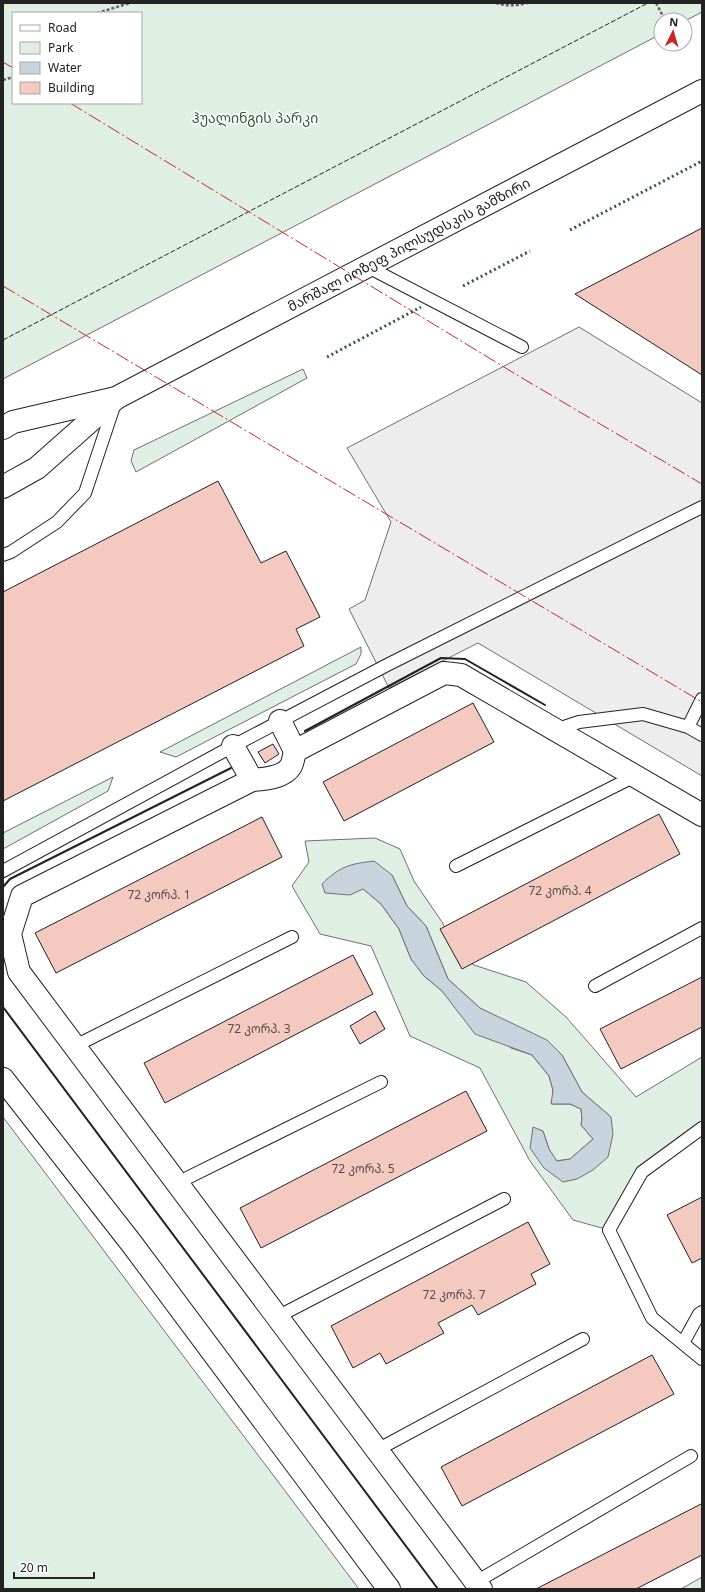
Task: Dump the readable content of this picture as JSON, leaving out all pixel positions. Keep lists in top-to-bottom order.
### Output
{
  "streets": {
    "street": ["მარშალ იოზეფ პილსუდსკის გამზირი"]
  },
  "parks": ["ჰუალინგის პარკი"],
  "house_numbers": [
    "72 კორპ. 4",
    "72 კორპ. 1",
    "72 კორპ. 3",
    "72 კორპ. 5",
    "72 კორპ. 7"
  ],
  "legend": [
    "Road",
    "Park",
    "Water",
    "Building"
  ],
  "scale_bar": "20 m",
  "north": "top"
}
